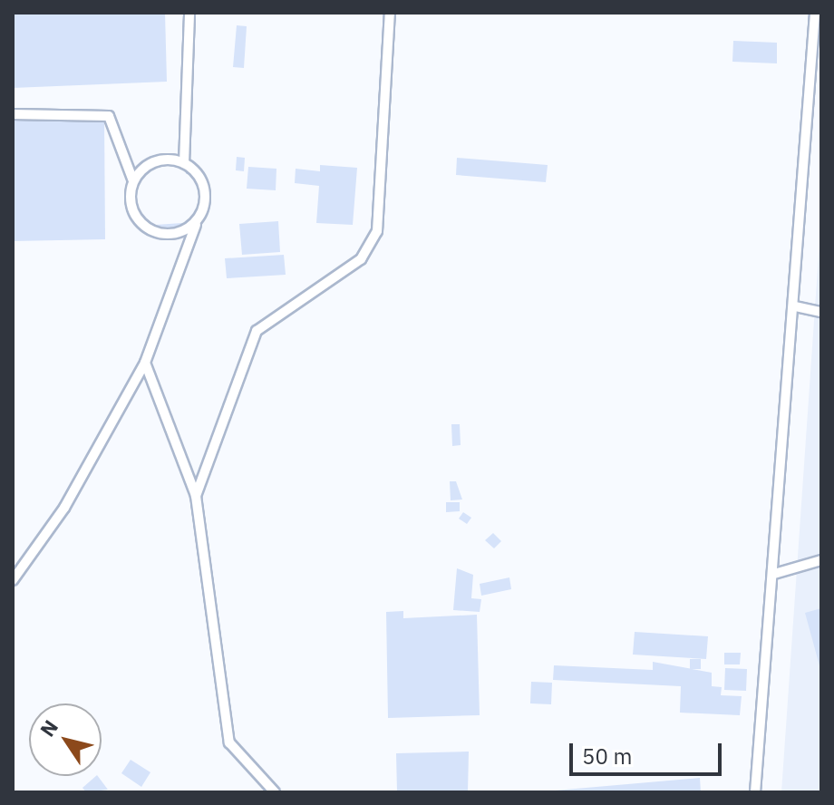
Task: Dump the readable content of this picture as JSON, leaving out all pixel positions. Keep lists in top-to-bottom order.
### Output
{
  "scale_bar": "50 m",
  "north": "top left"
}
